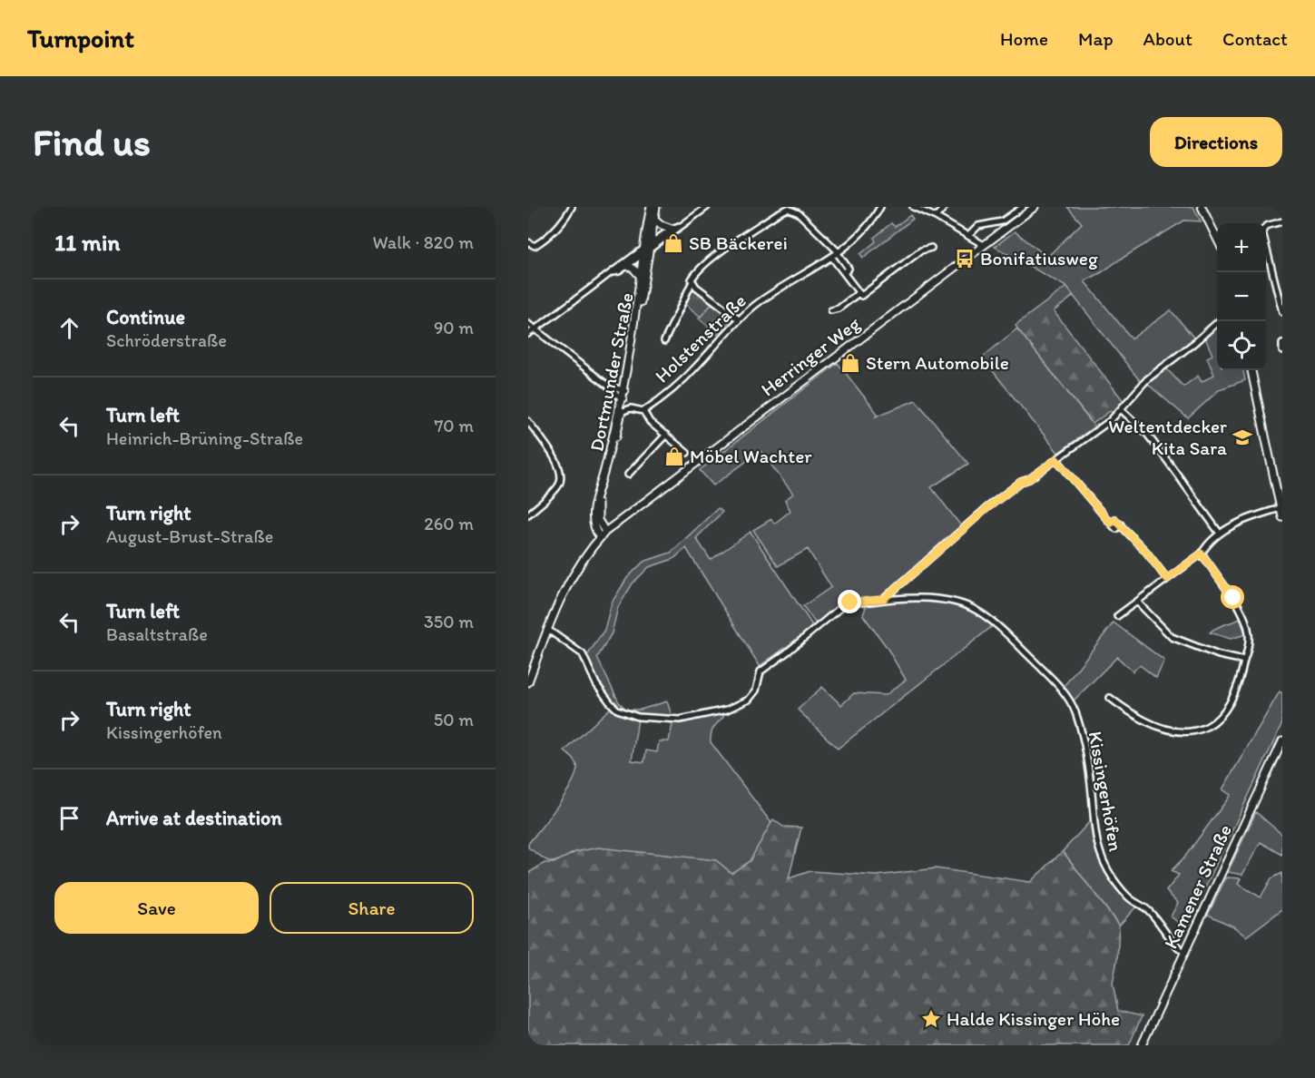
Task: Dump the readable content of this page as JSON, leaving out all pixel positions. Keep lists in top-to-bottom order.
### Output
{
  "streets": {
    "main road": ["Herringer Weg", "Dortmunder Straße", "Kamener Straße"],
    "street": ["Holstenstraße", "Kissingerhöfen"]
  },
  "crossings": [
    ["Herringer Weg", "Dortmunder Straße"],
    ["Kissingerhöfen", "Kamener Straße"]
  ],
  "places": {
    "shop": ["SB Bäckerei", "Stern Automobile", "Möbel Wachter"],
    "bus stop": ["Bonifatiusweg"],
    "school or university": ["Weltentdecker Kita Sara"],
    "place": ["Halde Kissinger Höhe"]
  },
  "page": {
    "header": "Turnpoint",
    "nav": [
      "Home",
      "Map",
      "About",
      "Contact"
    ],
    "buttons": [
      "Directions",
      ["Save", "Share"]
    ],
    "title": "Find us",
    "heading": ["11 min", "Walk · 820 m"],
    "map_buttons": ["+", "−"],
    "list": [
      ["Continue", "Schröderstraße", "90 m"],
      ["Turn left", "Heinrich-Brüning-Straße", "70 m"],
      ["Turn right", "August-Brust-Straße", "260 m"],
      ["Turn left", "Basaltstraße", "350 m"],
      ["Turn right", "Kissingerhöfen", "50 m"],
      "Arrive at destination"
    ]
  }
}
